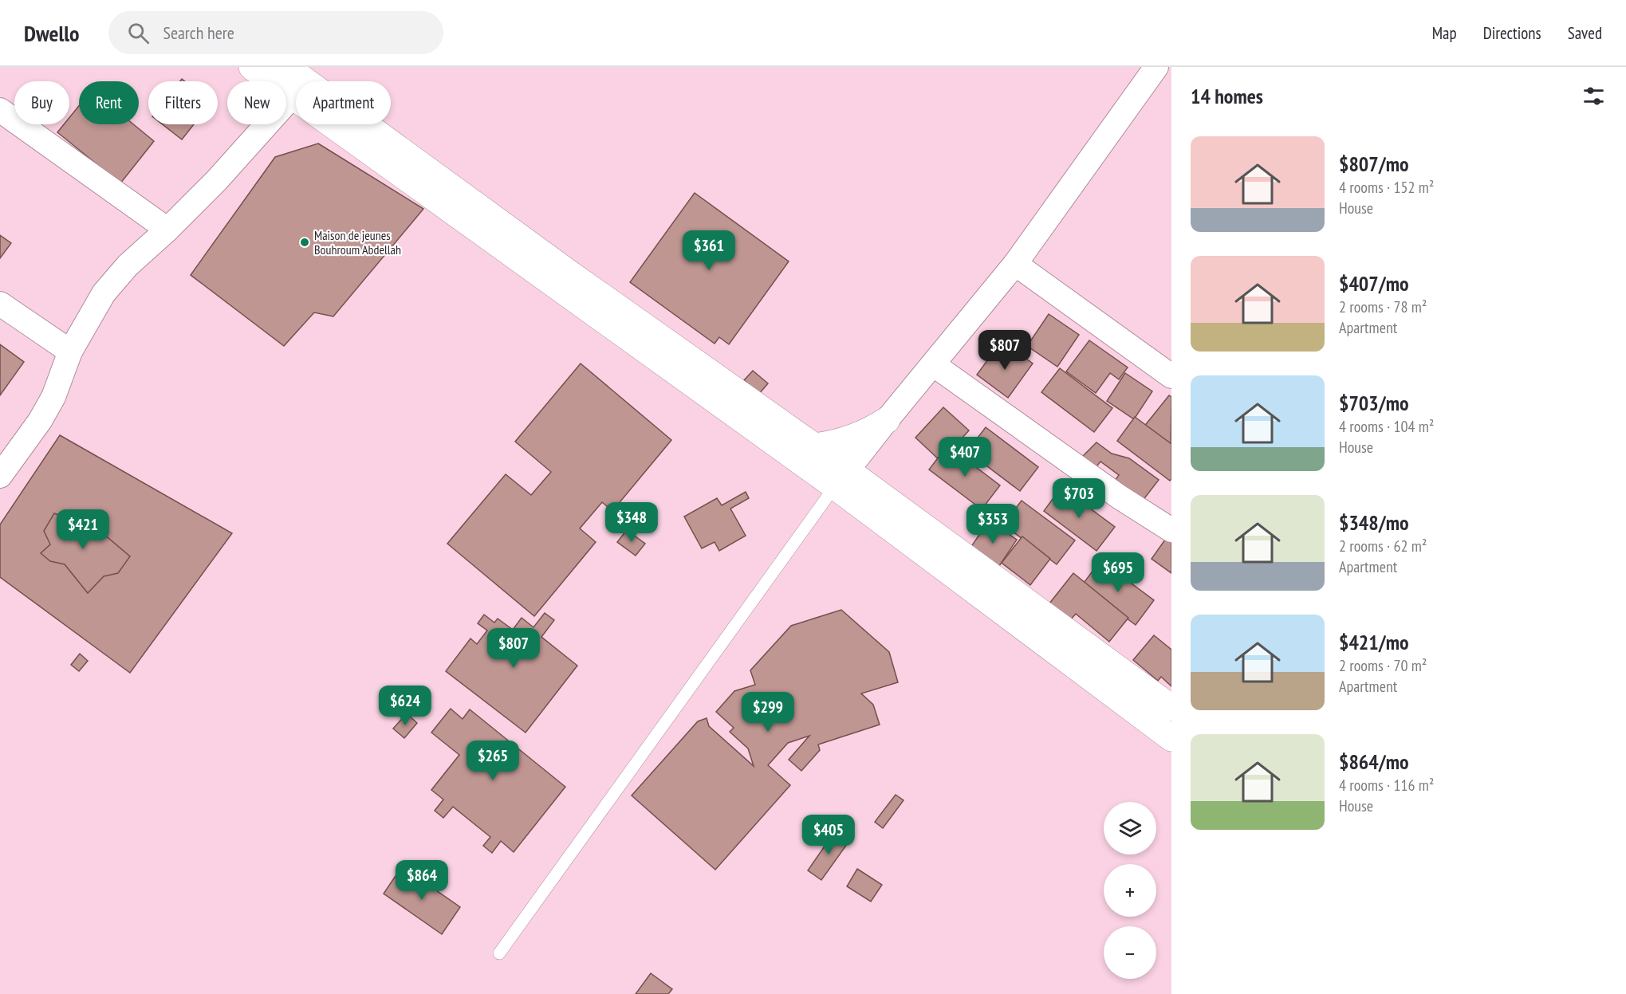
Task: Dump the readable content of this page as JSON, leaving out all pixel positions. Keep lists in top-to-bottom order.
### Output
{
  "places": ["Maison de jeunes Bouhroum Abdellah"],
  "page": {
    "header": "Dwello",
    "search": "Search here",
    "nav": ["Map", "Directions", "Saved"],
    "heading": "14 homes",
    "chip": [
      "Buy",
      "Rent",
      "Filters",
      "New",
      "Apartment"
    ],
    "list": [
      {
        "name": "$807/mo",
        "note": "4 rooms · 152 m² · House"
      },
      {
        "name": "$407/mo",
        "note": "2 rooms · 78 m² · Apartment"
      },
      {
        "name": "$703/mo",
        "note": "4 rooms · 104 m² · House"
      },
      {
        "name": "$348/mo",
        "note": "2 rooms · 62 m² · Apartment"
      },
      {
        "name": "$421/mo",
        "note": "2 rooms · 70 m² · Apartment"
      },
      {
        "name": "$864/mo",
        "note": "4 rooms · 116 m² · House"
      }
    ],
    "price": [
      "$361",
      "$807",
      "$407",
      "$703",
      "$348",
      "$353",
      "$421",
      "$695",
      "$807",
      "$624",
      "$299",
      "$265",
      "$405",
      "$864"
    ],
    "map_buttons": ["+", "−"]
  }
}
